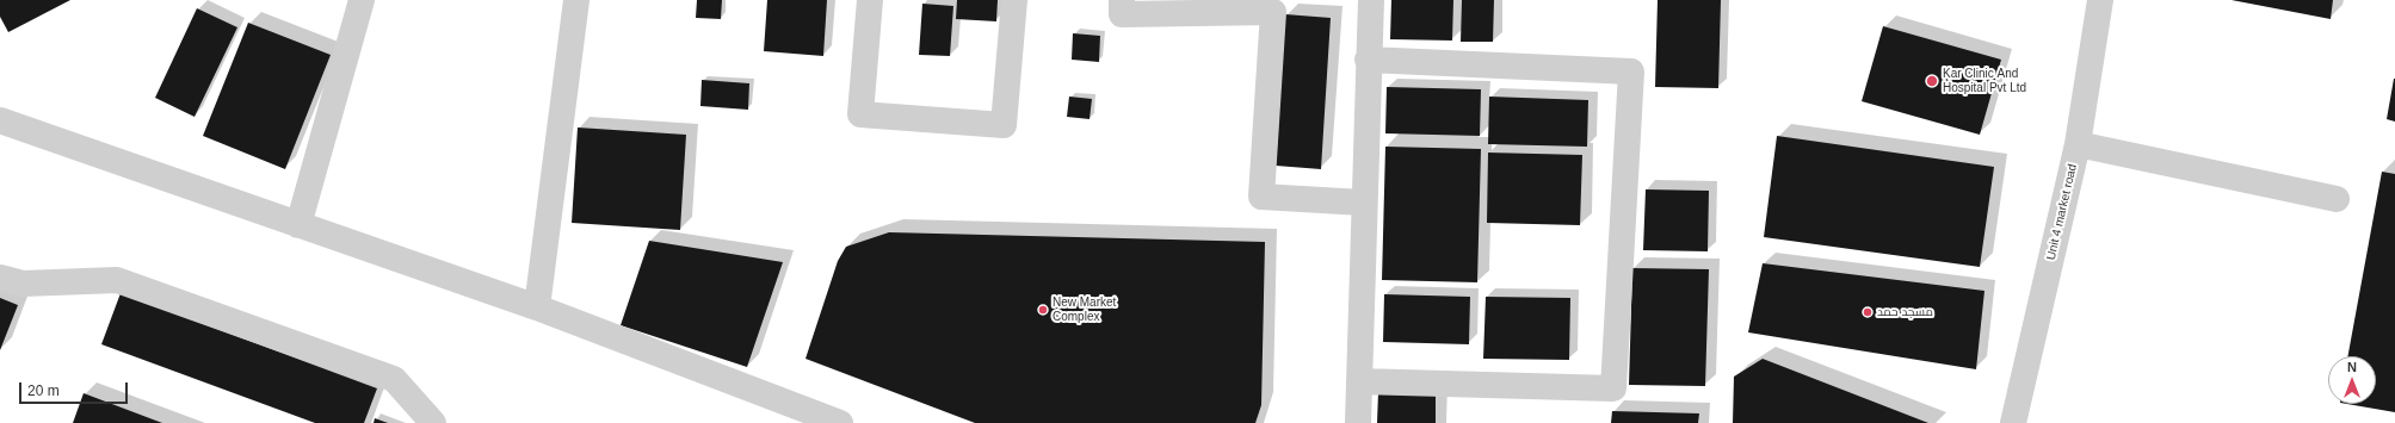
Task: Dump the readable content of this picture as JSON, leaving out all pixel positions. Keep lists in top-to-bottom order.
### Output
{
  "streets": {
    "street": ["Unit 4 market road"]
  },
  "places": ["Kar Clinic And Hospital Pvt Ltd", "New Market Complex", "مسجد حمد"],
  "scale_bar": "20 m",
  "north": "top"
}
